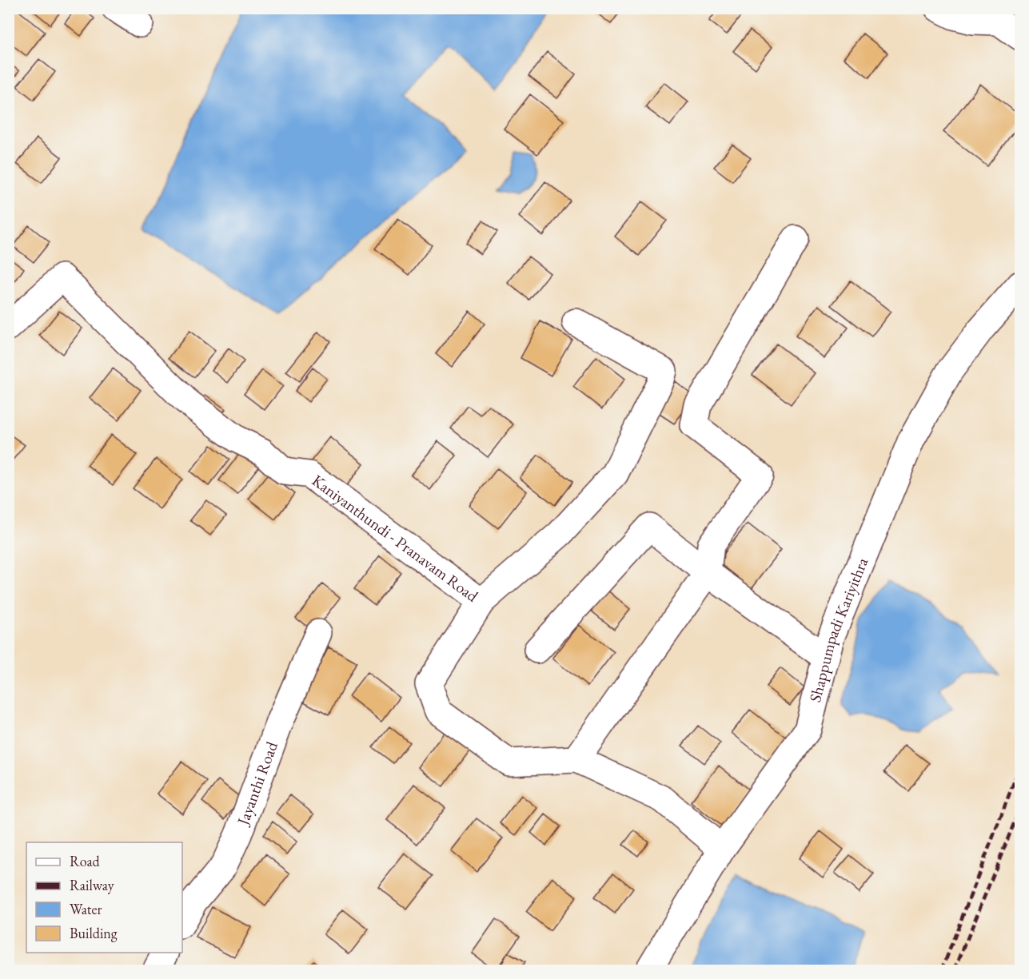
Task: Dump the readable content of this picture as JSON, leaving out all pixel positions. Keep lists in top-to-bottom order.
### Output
{
  "streets": {
    "street": ["Kaniyanthundi - Pranavam Road", "Shappumpadi Kariyithra", "Jayanthi Road"]
  },
  "crossings": [
    ["Kaniyanthundi - Pranavam Road", "Shappumpadi Kariyithra"]
  ],
  "legend": [
    "Road",
    "Railway",
    "Water",
    "Building"
  ]
}
